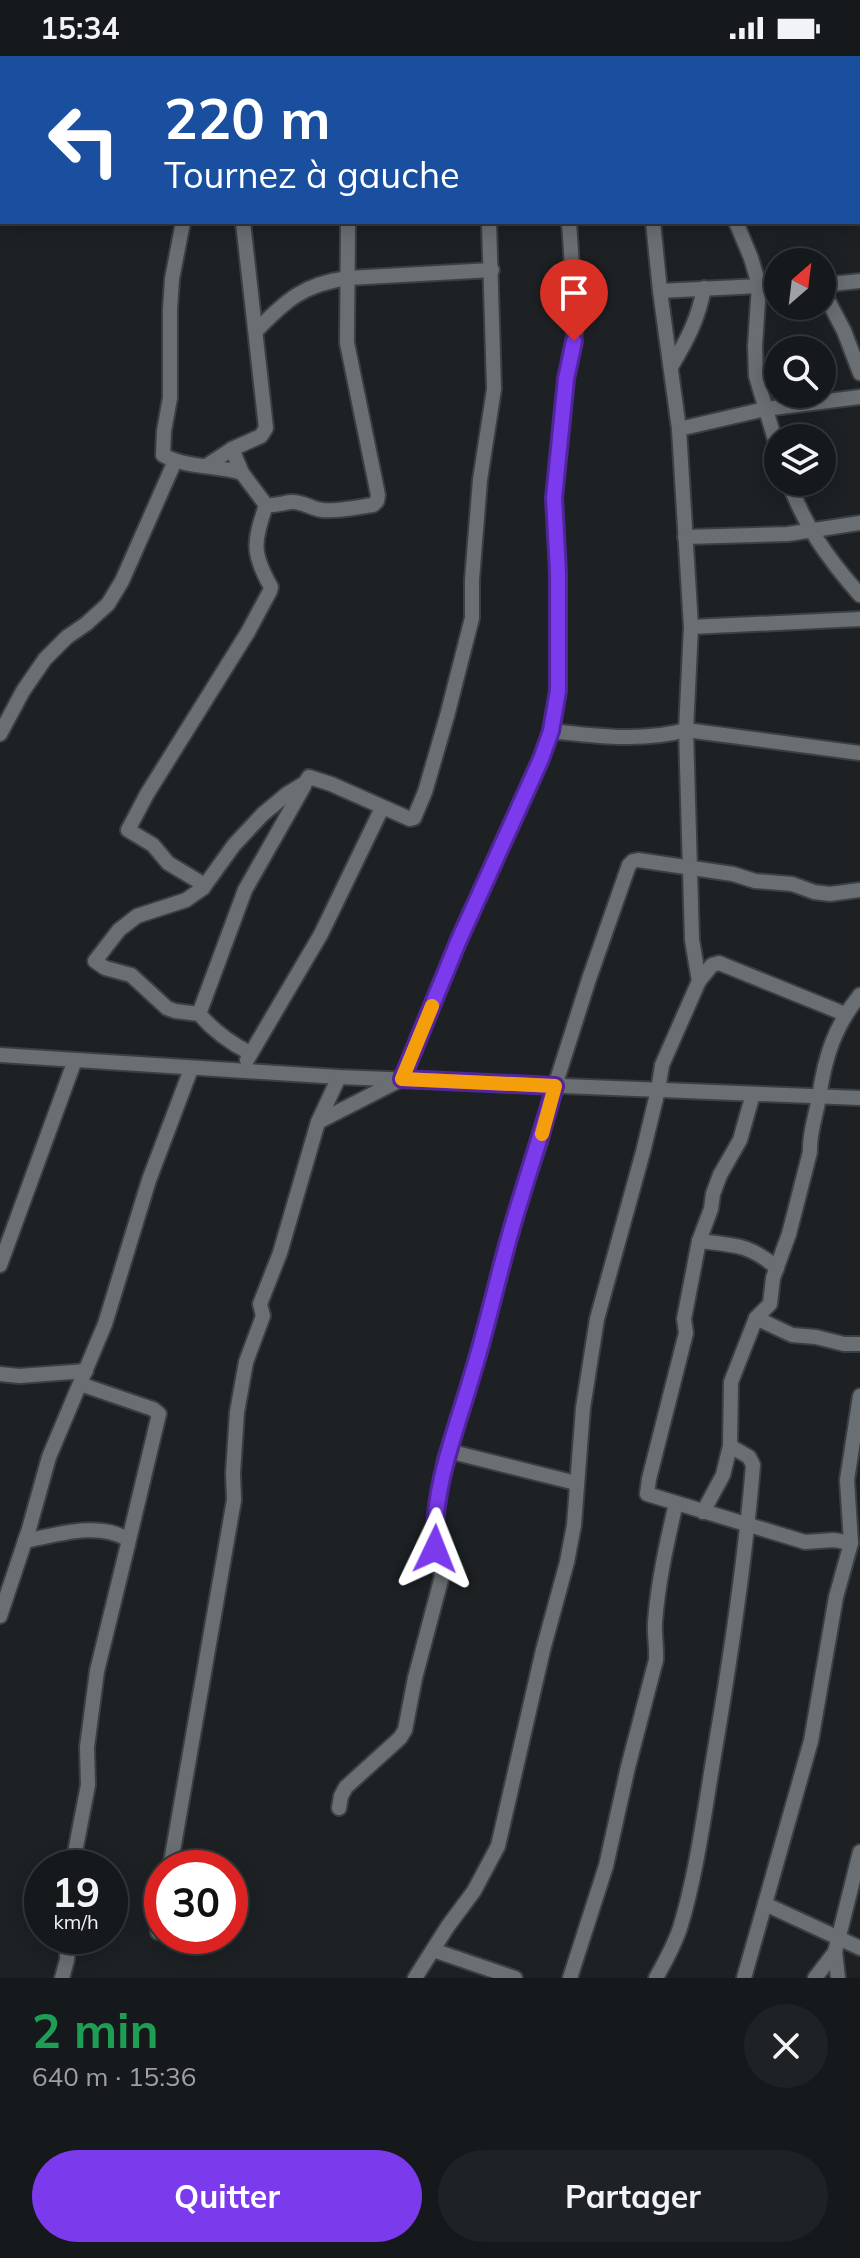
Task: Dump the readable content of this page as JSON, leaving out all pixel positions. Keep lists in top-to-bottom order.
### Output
{
  "north": "top right",
  "page": {
    "status": "15:34",
    "turn": ["220 m", "Tournez à gauche"],
    "speed": "19 km/h",
    "limit": "30",
    "heading": ["2 min", "640 m · 15:36"],
    "buttons": ["Quitter", "Partager"]
  }
}
